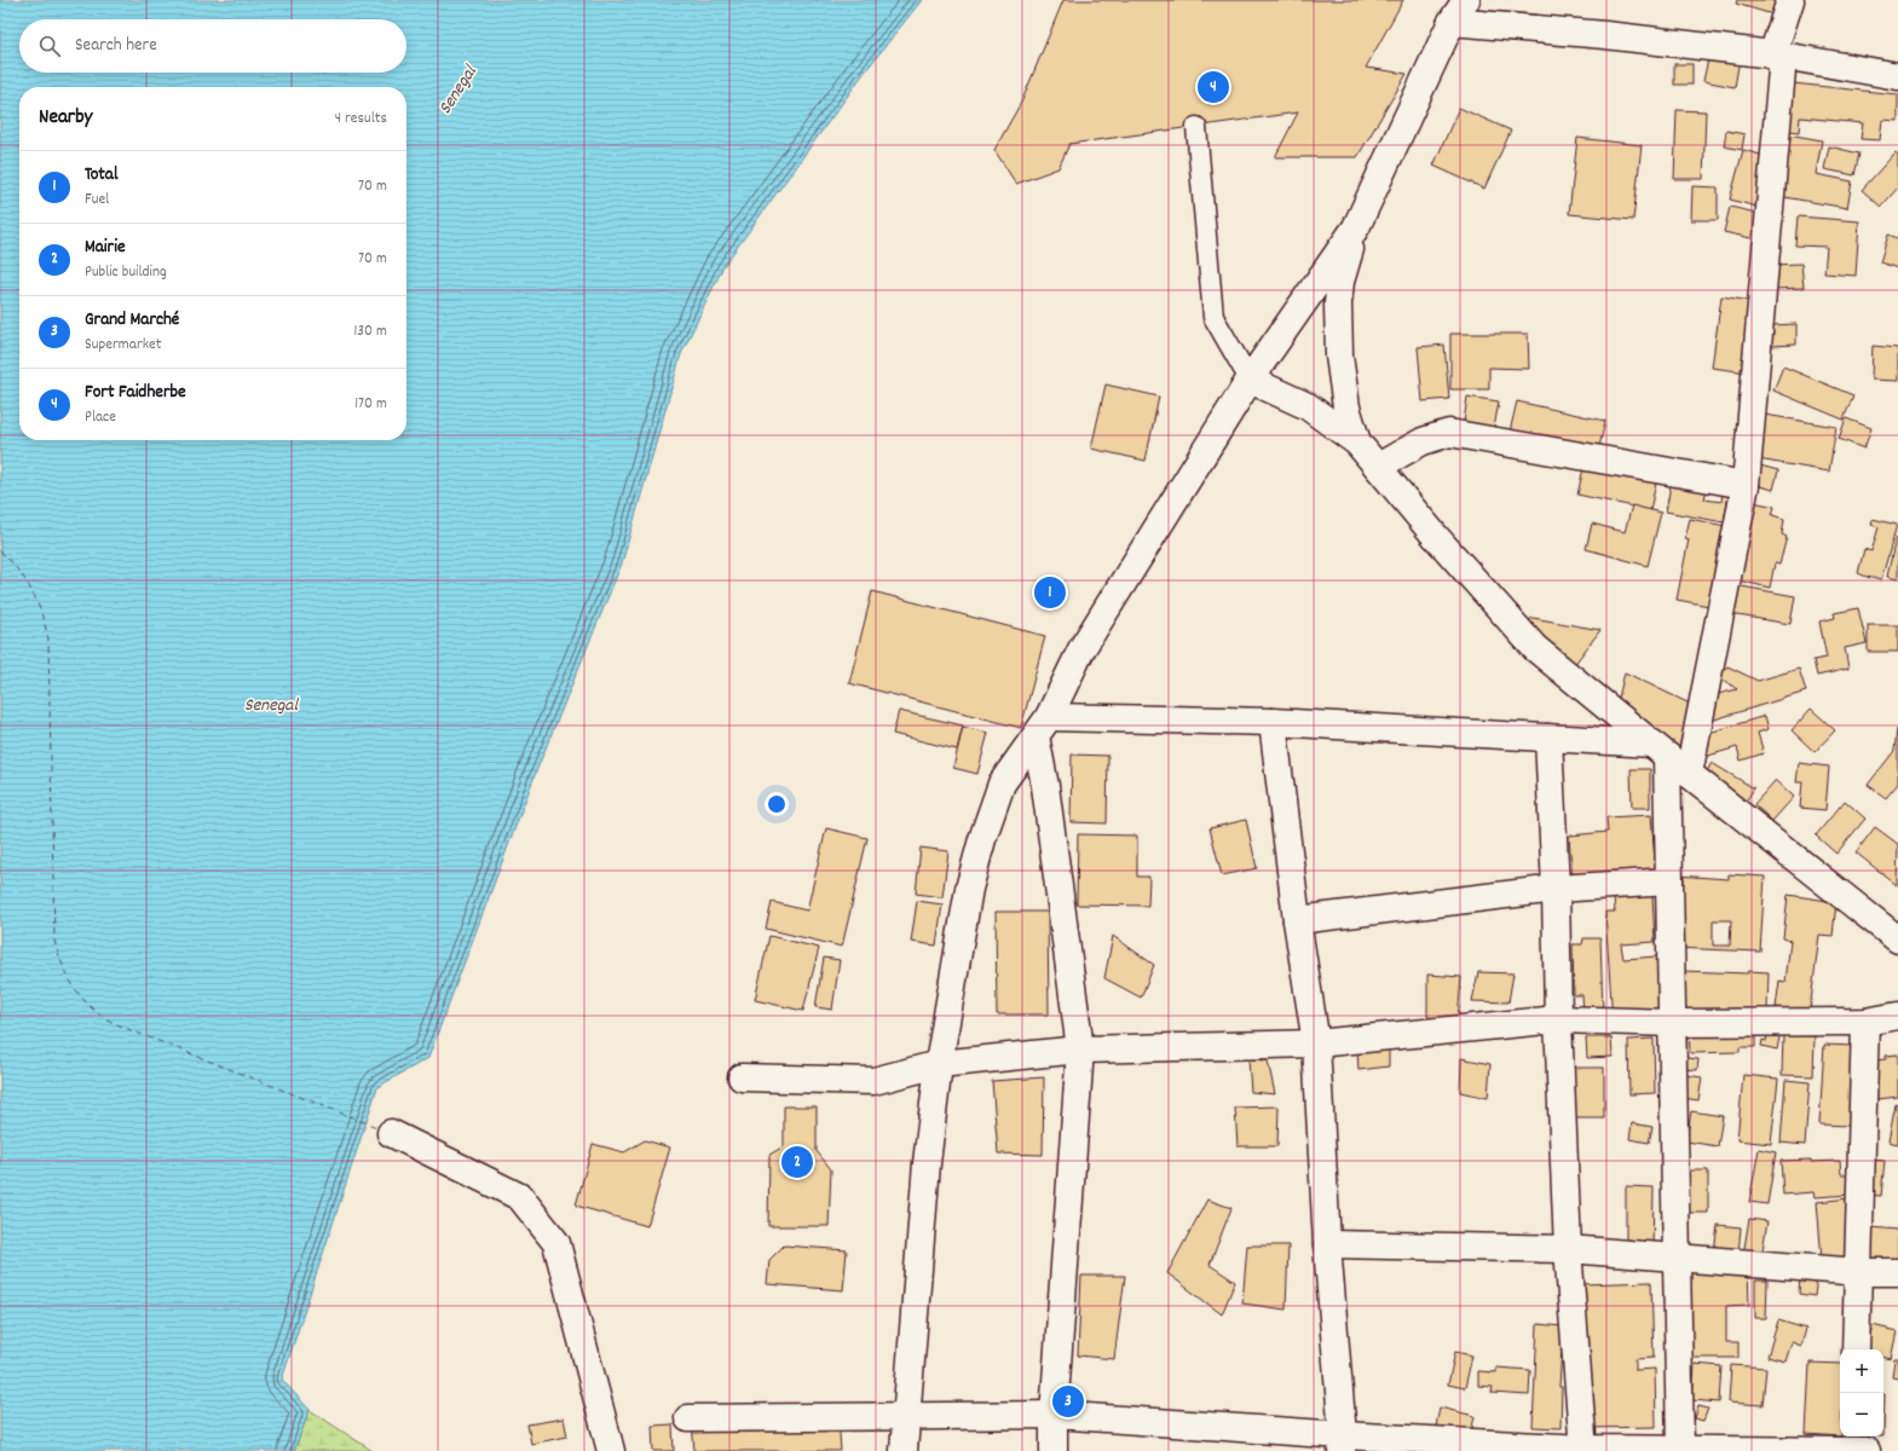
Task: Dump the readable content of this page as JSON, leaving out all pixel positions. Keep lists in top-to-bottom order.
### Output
{
  "water": ["Senegal"],
  "page": {
    "search": "Search here",
    "pins": [
      "4",
      "1",
      "2",
      "3"
    ],
    "heading": ["Nearby", "4 results"],
    "list": [
      {
        "mark": "1",
        "name": "Total",
        "note": "Fuel",
        "value": "70 m"
      },
      {
        "mark": "2",
        "name": "Mairie",
        "note": "Public building",
        "value": "70 m"
      },
      {
        "mark": "3",
        "name": "Grand Marché",
        "note": "Supermarket",
        "value": "130 m"
      },
      {
        "mark": "4",
        "name": "Fort Faidherbe",
        "note": "Place",
        "value": "170 m"
      }
    ],
    "map_buttons": ["+", "−"]
  }
}
